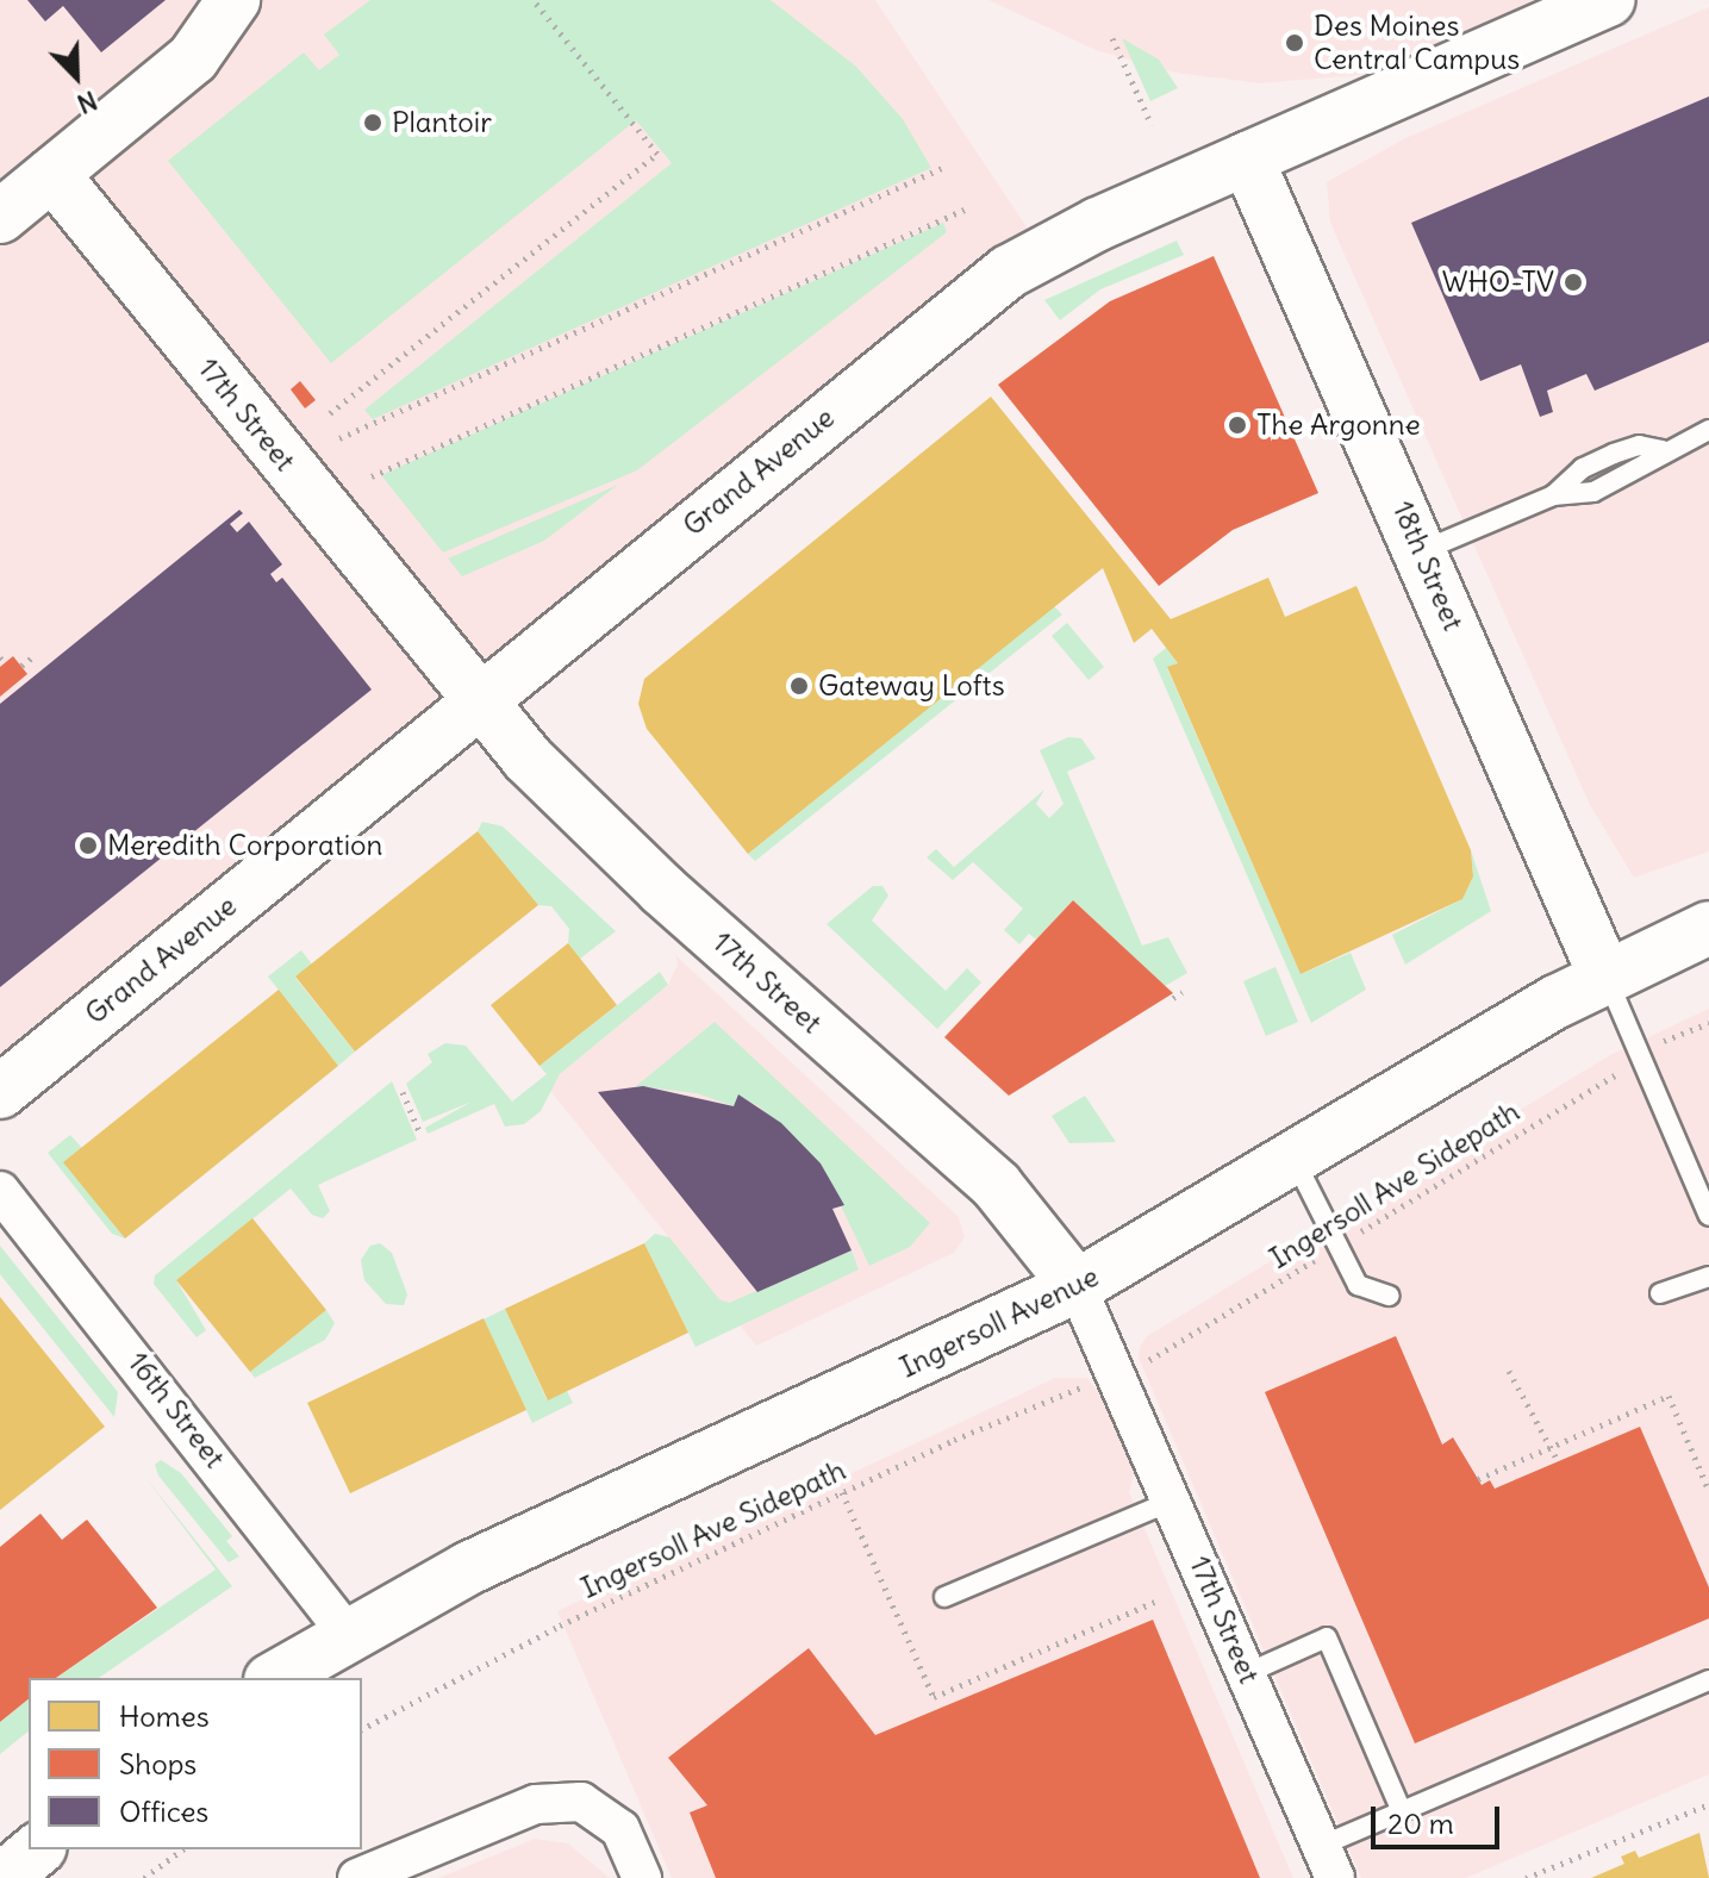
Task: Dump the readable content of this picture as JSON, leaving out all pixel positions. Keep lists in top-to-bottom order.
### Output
{
  "streets": {
    "main road": [
      "17th Street",
      "Grand Avenue",
      "18th Street",
      "Ingersoll Avenue"
    ],
    "street": ["16th Street"],
    "path": ["Ingersoll Ave Sidepath"]
  },
  "crossings": [
    ["17th Street", "Grand Avenue"],
    ["17th Street", "Ingersoll Avenue"],
    ["Grand Avenue", "18th Street"],
    ["18th Street", "Ingersoll Avenue"],
    ["Ingersoll Avenue", "16th Street"]
  ],
  "places": [
    "Des Moines Central Campus",
    "Plantoir",
    "WHO-TV",
    "The Argonne",
    "Gateway Lofts",
    "Meredith Corporation"
  ],
  "legend": ["Homes", "Shops", "Offices"],
  "scale_bar": "20 m",
  "north": "bottom right"
}
